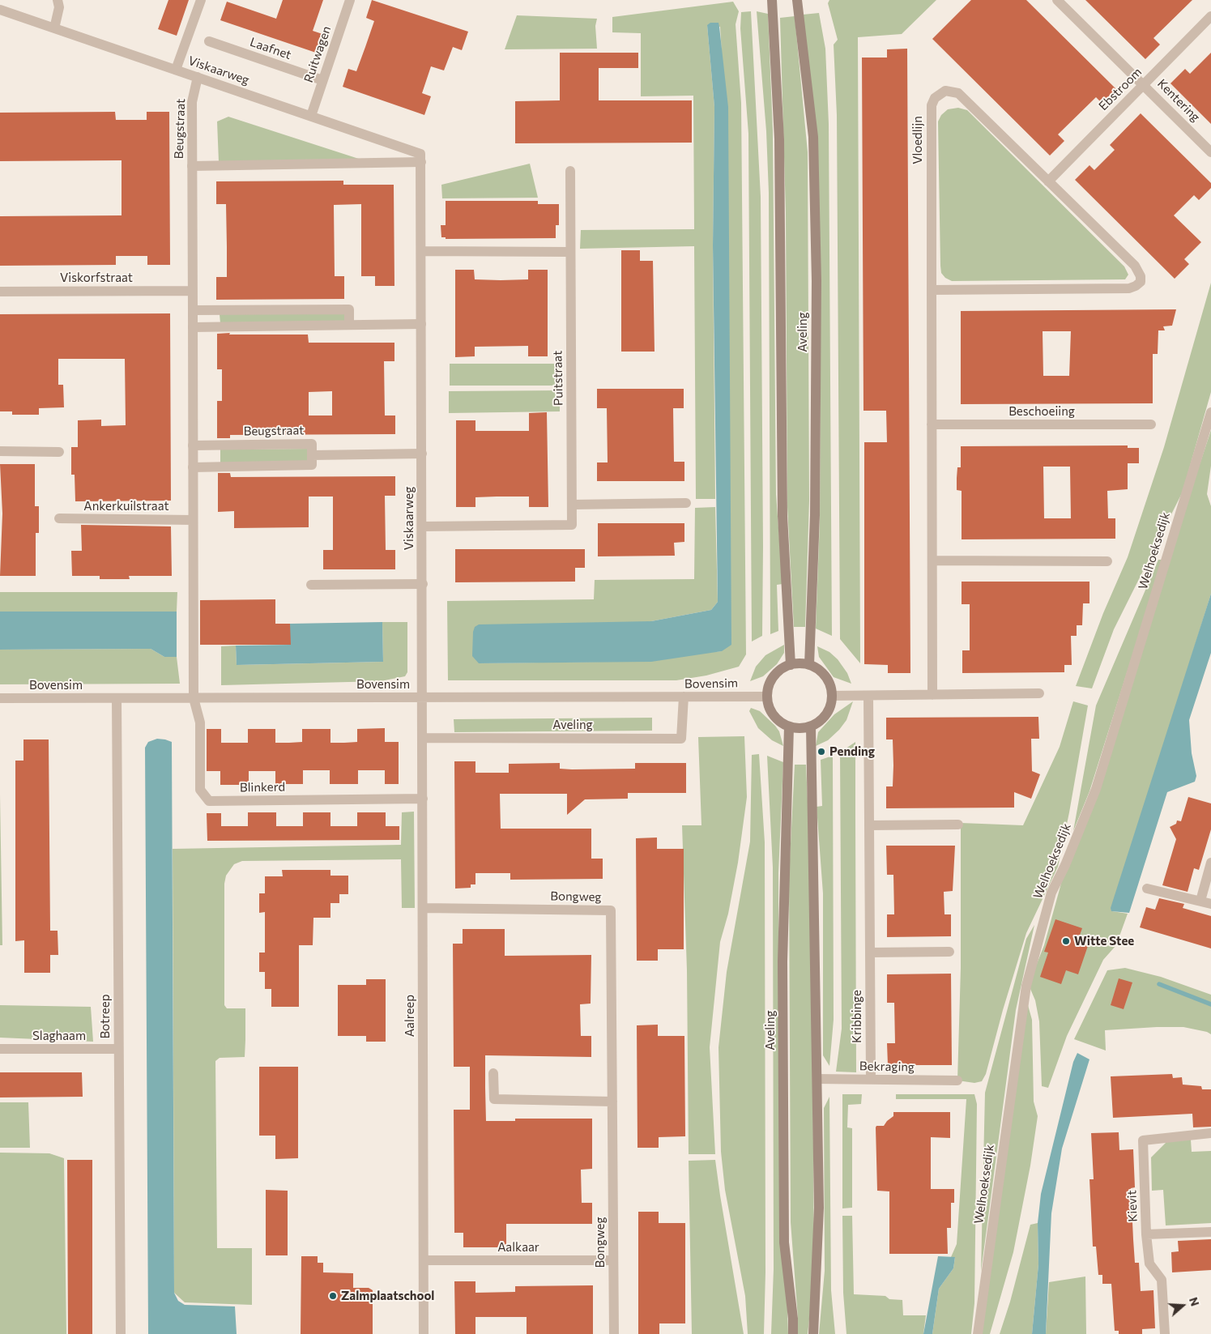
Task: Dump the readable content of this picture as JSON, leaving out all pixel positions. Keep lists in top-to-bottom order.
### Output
{
  "streets": {
    "main road": ["Aveling"],
    "street": [
      "Laafnet",
      "Ruitwagen",
      "Viskaarweg",
      "Ebstroom",
      "Kentering",
      "Beugstraat",
      "Vloedlijn",
      "Viskorfstraat",
      "Puitstraat",
      "Beschoeiing",
      "Ankerkuilstraat",
      "Welhoeksedijk",
      "Bovensim",
      "Blinkerd",
      "Bongweg",
      "Aalreep",
      "Botreep",
      "Kribbinge",
      "Slaghaam",
      "Bekraging",
      "Kievit",
      "Aalkaar"
    ]
  },
  "crossings": [
    ["Laafnet", "Ruitwagen"],
    ["Ruitwagen", "Viskaarweg"],
    ["Viskaarweg", "Beugstraat"],
    ["Viskaarweg", "Puitstraat"],
    ["Viskaarweg", "Bovensim"],
    ["Viskaarweg", "Aalreep"],
    ["Ebstroom", "Kentering"],
    ["Ebstroom", "Vloedlijn"],
    ["Beugstraat", "Viskorfstraat"],
    ["Beugstraat", "Ankerkuilstraat"],
    ["Beugstraat", "Bovensim"],
    ["Beugstraat", "Blinkerd"],
    ["Aveling", "Bovensim"],
    ["Aveling", "Aalreep"],
    ["Bovensim", "Blinkerd"],
    ["Bovensim", "Aalreep"],
    ["Bovensim", "Botreep"],
    ["Blinkerd", "Aalreep"],
    ["Bongweg", "Aalreep"],
    ["Bongweg", "Aalkaar"],
    ["Aalreep", "Aalkaar"],
    ["Botreep", "Slaghaam"],
    ["Kribbinge", "Bekraging"]
  ],
  "places": ["Pending", "Witte Stee", "Zalmplaatschool"],
  "north": "right"
}
